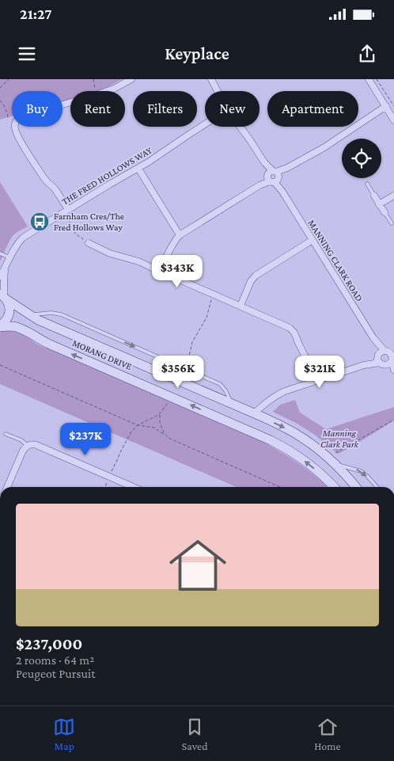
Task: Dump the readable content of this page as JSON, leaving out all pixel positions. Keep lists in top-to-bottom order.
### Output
{
  "streets": {
    "main road": ["MORANG DRIVE"],
    "street": ["THE FRED HOLLOWS WAY", "MANNING CLARK ROAD"]
  },
  "crossings": [
    ["THE FRED HOLLOWS WAY", "MORANG DRIVE"]
  ],
  "parks": ["Manning Clark Park"],
  "places": {
    "bus stop": ["Farnham Cres/The Fred Hollows Way"]
  },
  "page": {
    "status": "21:27",
    "header": "Keyplace",
    "chip": [
      "Buy",
      "Rent",
      "Filters",
      "New",
      "Apartment"
    ],
    "price": [
      "$343K",
      "$356K",
      "$321K",
      "$237K"
    ],
    "list": [
      {
        "name": "$237,000",
        "note": "2 rooms · 64 m² · Peugeot Pursuit"
      }
    ],
    "tabs": ["Map", "Saved", "Home"]
  }
}
